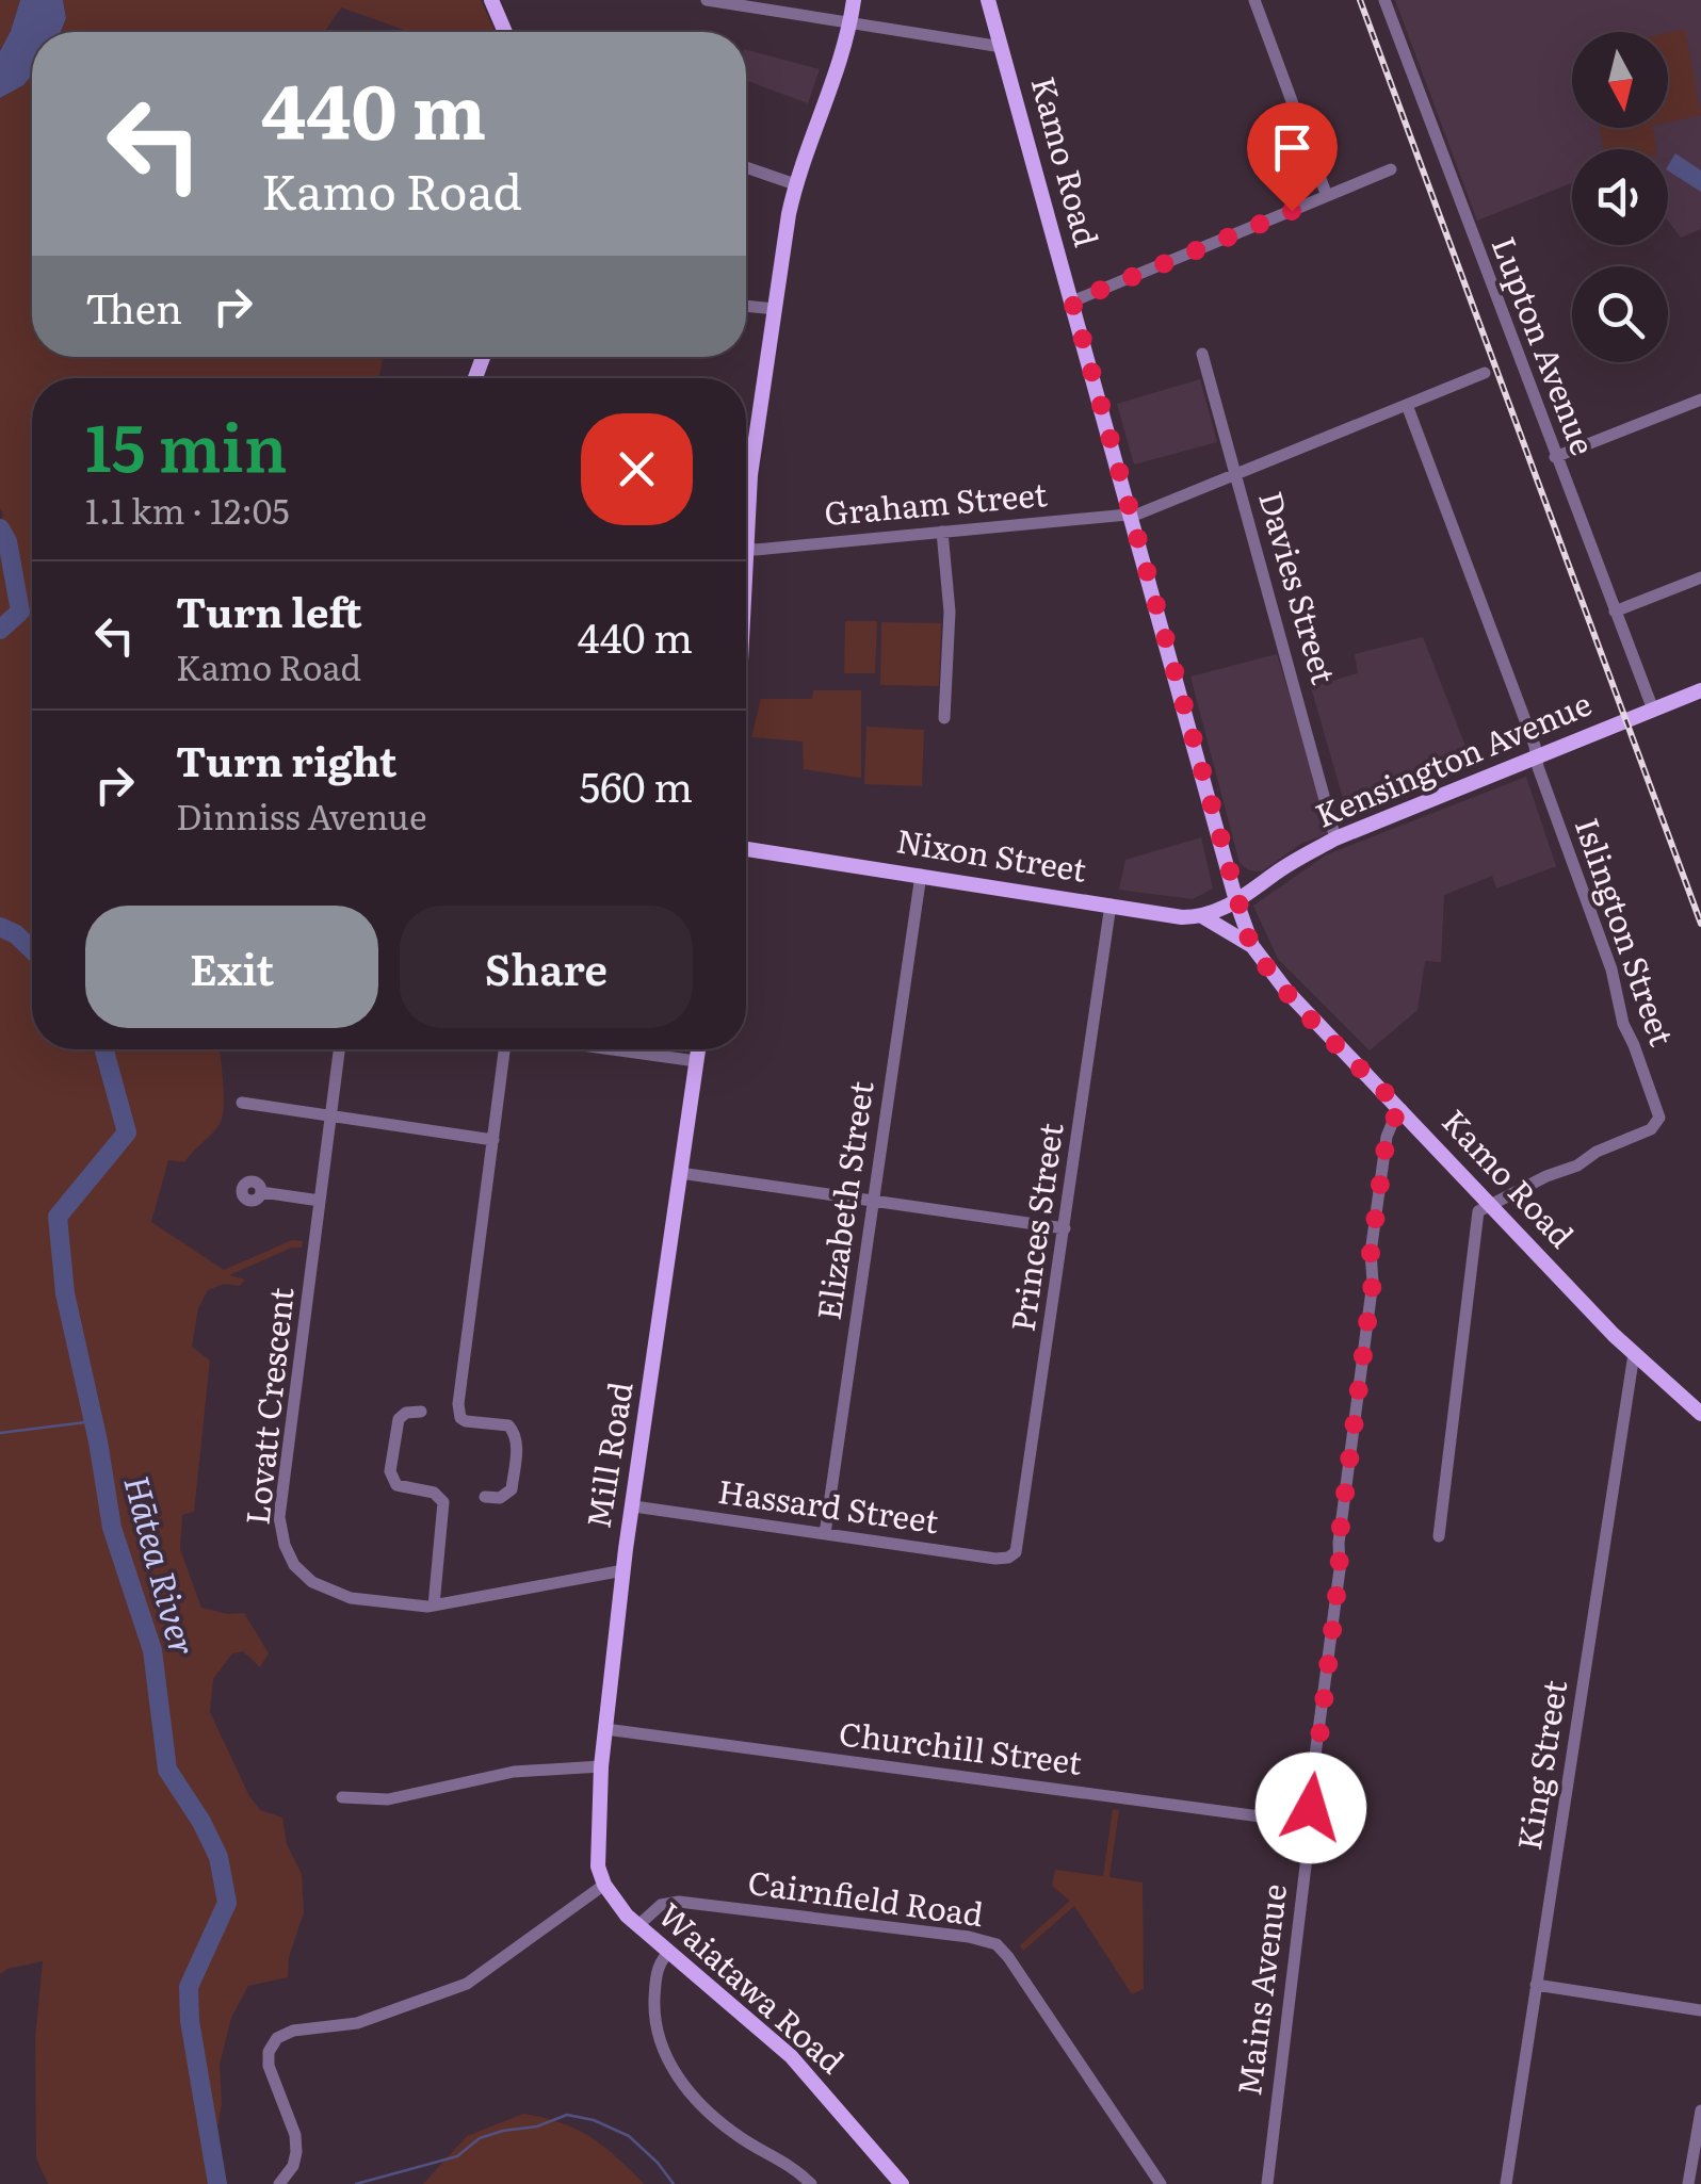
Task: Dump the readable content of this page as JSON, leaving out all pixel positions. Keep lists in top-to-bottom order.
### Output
{
  "streets": {
    "main road": [
      "Kamo Road",
      "Kensington Avenue",
      "Nixon Street",
      "Mill Road",
      "Waiatawa Road"
    ],
    "street": [
      "Lupton Avenue",
      "Graham Street",
      "Davies Street",
      "Islington Street",
      "Elizabeth Street",
      "Princes Street",
      "Lovatt Crescent",
      "Hassard Street",
      "Churchill Street",
      "King Street",
      "Cairnfield Road",
      "Mains Avenue"
    ]
  },
  "crossings": [
    ["Kamo Road", "Graham Street"],
    ["Kamo Road", "Kensington Avenue"],
    ["Kamo Road", "Nixon Street"],
    ["Kamo Road", "Islington Street"],
    ["Kamo Road", "King Street"],
    ["Kamo Road", "Mains Avenue"],
    ["Lupton Avenue", "Kensington Avenue"],
    ["Graham Street", "Davies Street"],
    ["Graham Street", "Islington Street"],
    ["Davies Street", "Kensington Avenue"],
    ["Kensington Avenue", "Nixon Street"],
    ["Kensington Avenue", "Islington Street"],
    ["Nixon Street", "Elizabeth Street"],
    ["Nixon Street", "Princes Street"],
    ["Elizabeth Street", "Hassard Street"],
    ["Princes Street", "Hassard Street"],
    ["Lovatt Crescent", "Mill Road"],
    ["Mill Road", "Hassard Street"],
    ["Mill Road", "Churchill Street"],
    ["Mill Road", "Waiatawa Road"],
    ["Churchill Street", "Mains Avenue"],
    ["Cairnfield Road", "Waiatawa Road"]
  ],
  "water": ["Hātea River"],
  "north": "bottom",
  "page": {
    "turn": ["440 m", "Kamo Road"],
    "then": "Then",
    "heading": ["15 min", "1.1 km · 12:05"],
    "list": [
      {
        "name": "Turn left",
        "note": "Kamo Road",
        "value": "440 m"
      },
      {
        "name": "Turn right",
        "note": "Dinniss Avenue",
        "value": "560 m"
      }
    ],
    "buttons": ["Exit", "Share"]
  }
}
